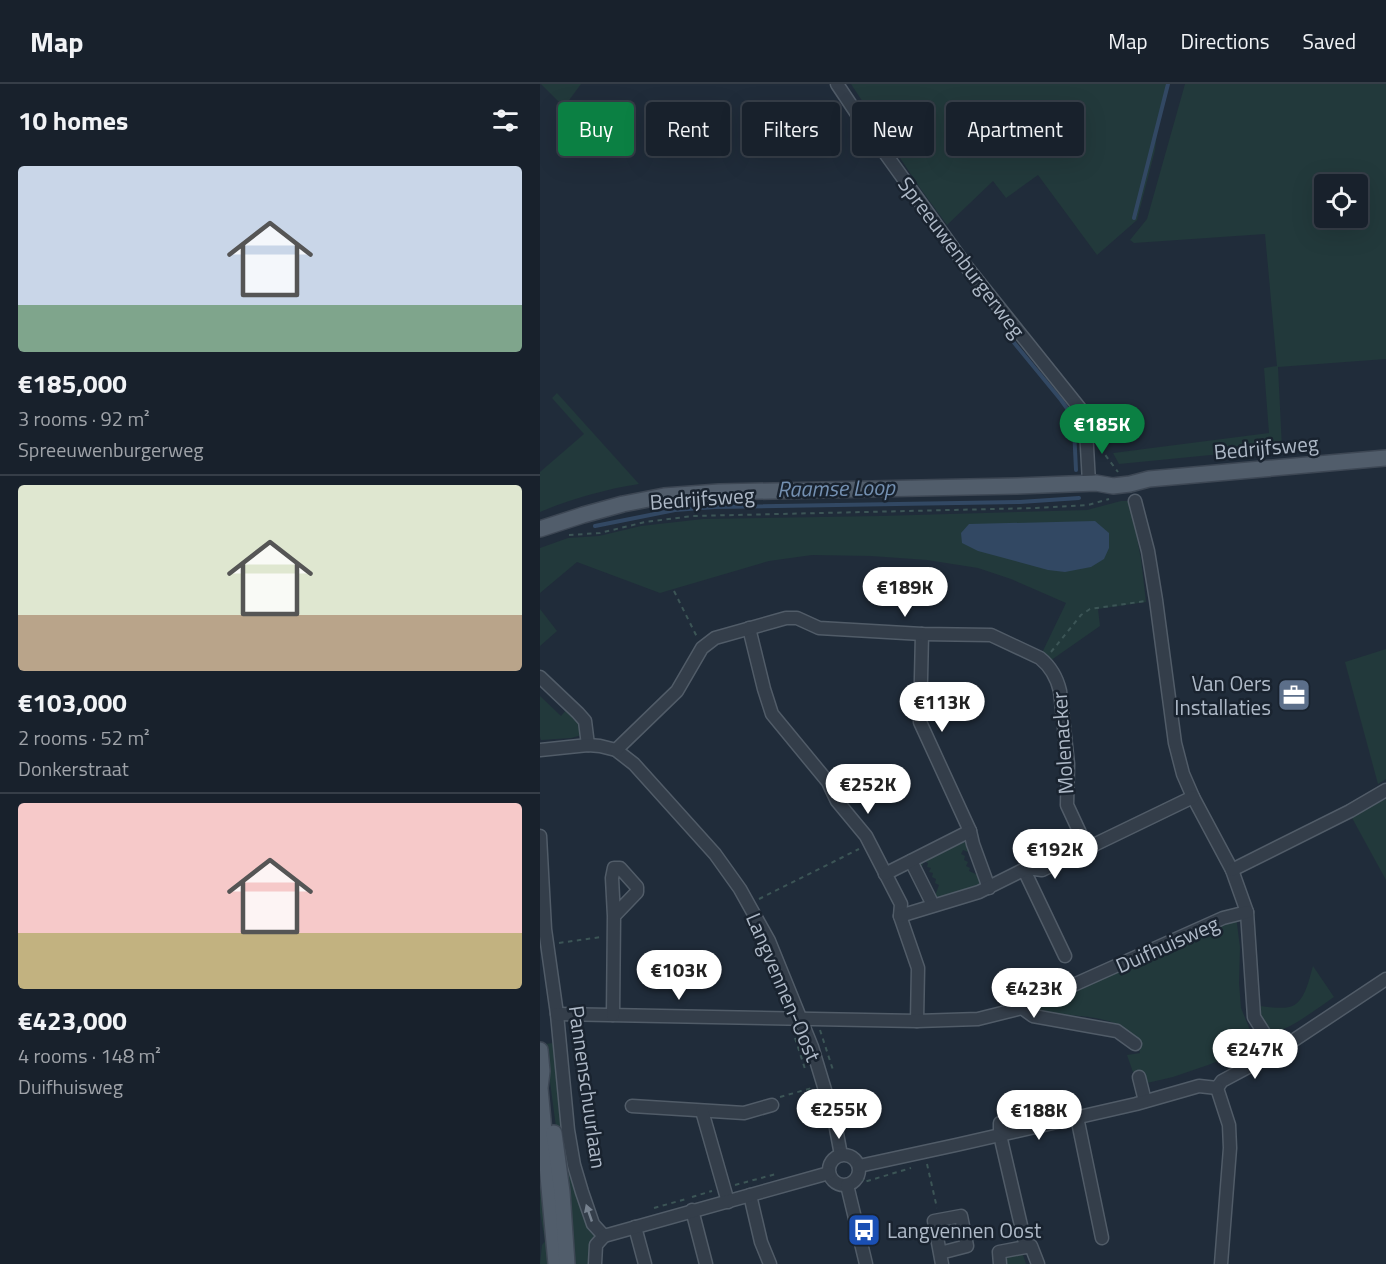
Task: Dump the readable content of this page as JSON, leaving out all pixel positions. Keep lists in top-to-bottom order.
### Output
{
  "streets": {
    "main road": ["Bedrijfsweg", "Pannenschuurlaan"],
    "street": [
      "Spreeuwenburgerweg",
      "Molenacker",
      "Duifhuisweg",
      "Langvennen-Oost"
    ]
  },
  "crossings": [
    ["Spreeuwenburgerweg", "Bedrijfsweg"],
    ["Duifhuisweg", "Langvennen-Oost"],
    ["Duifhuisweg", "Pannenschuurlaan"]
  ],
  "water": ["Raamse Loop"],
  "places": {
    "office": ["Van Oers Installaties"],
    "bus stop": ["Langvennen Oost"]
  },
  "page": {
    "header": "Map",
    "nav": ["Map", "Directions", "Saved"],
    "heading": "10 homes",
    "chip": [
      "Buy",
      "Rent",
      "Filters",
      "New",
      "Apartment"
    ],
    "list": [
      {
        "name": "€185,000",
        "note": "3 rooms · 92 m² · Spreeuwenburgerweg"
      },
      {
        "name": "€103,000",
        "note": "2 rooms · 52 m² · Donkerstraat"
      },
      {
        "name": "€423,000",
        "note": "4 rooms · 148 m² · Duifhuisweg"
      }
    ],
    "price": [
      "€185K",
      "€189K",
      "€113K",
      "€252K",
      "€192K",
      "€103K",
      "€423K",
      "€247K",
      "€255K",
      "€188K"
    ]
  }
}
